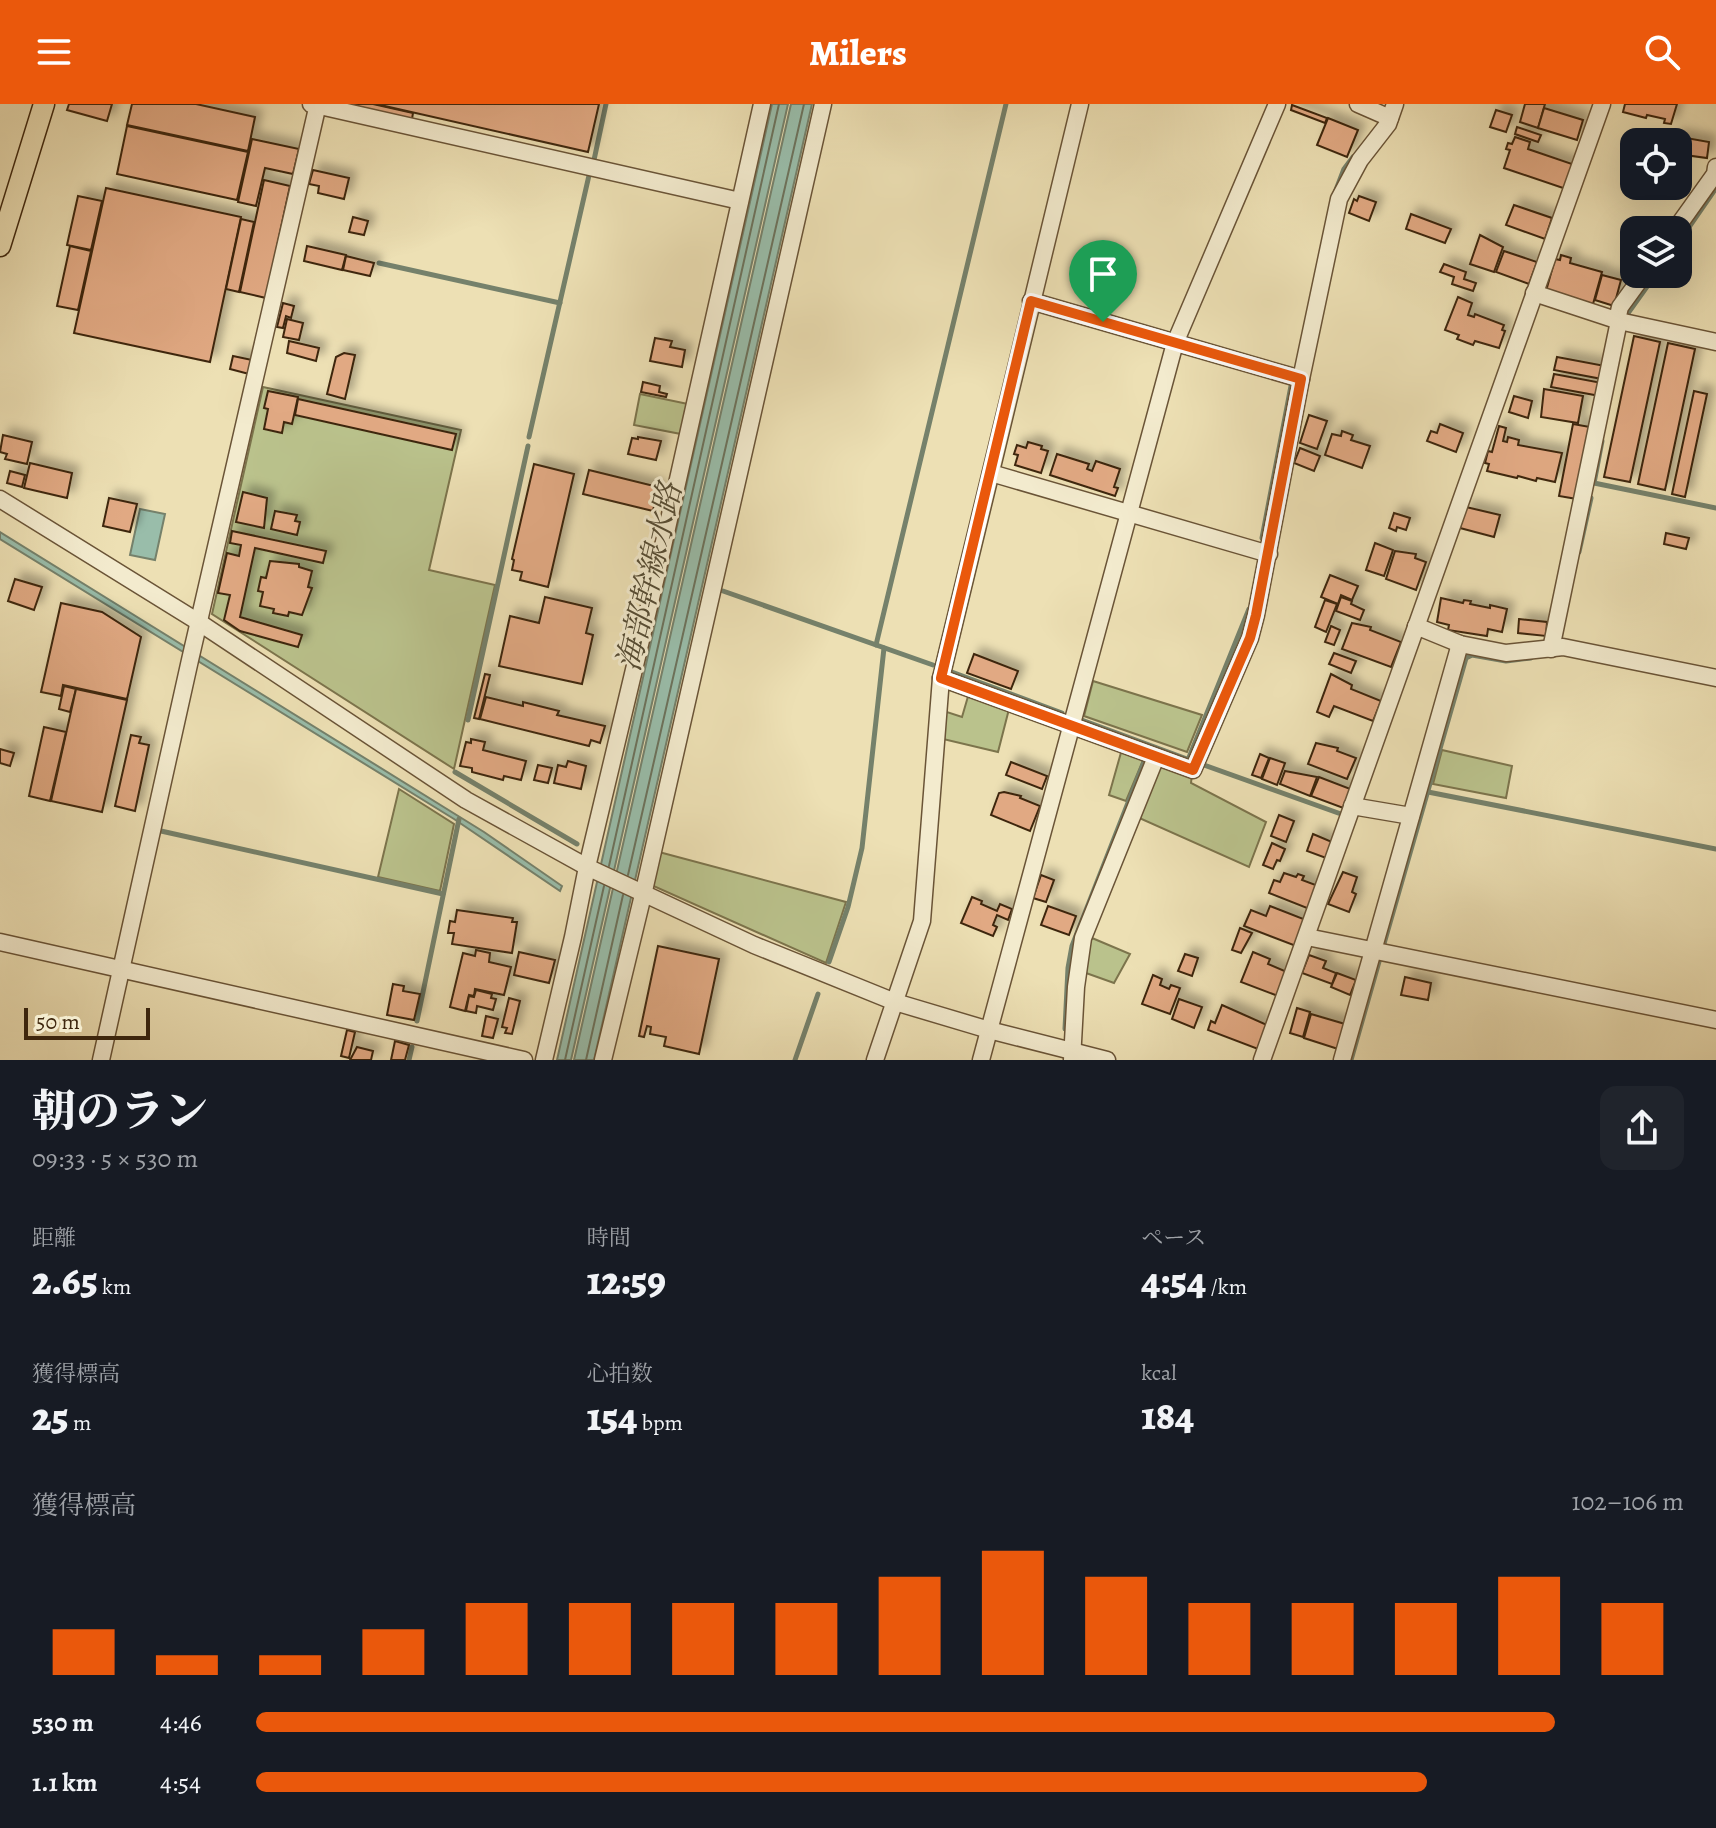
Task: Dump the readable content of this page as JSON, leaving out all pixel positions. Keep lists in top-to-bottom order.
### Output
{
  "water": ["海部幹線水路"],
  "scale_bar": "50 m",
  "page": {
    "header": "Milers",
    "scale": "50 m",
    "heading": ["朝のラン", "09:33 · 5 × 530 m"],
    "stats": [
      ["距離", "2.65 km"],
      ["時間", "12:59"],
      ["ペース", "4:54 /km"],
      ["獲得標高", "25 m"],
      ["心拍数", "154 bpm"],
      ["kcal", "184"]
    ],
    "chart": ["獲得標高", "102–106 m"],
    "list": [
      {
        "name": "530 m",
        "note": "4:46"
      },
      {
        "name": "1.1 km",
        "note": "4:54"
      }
    ]
  }
}
